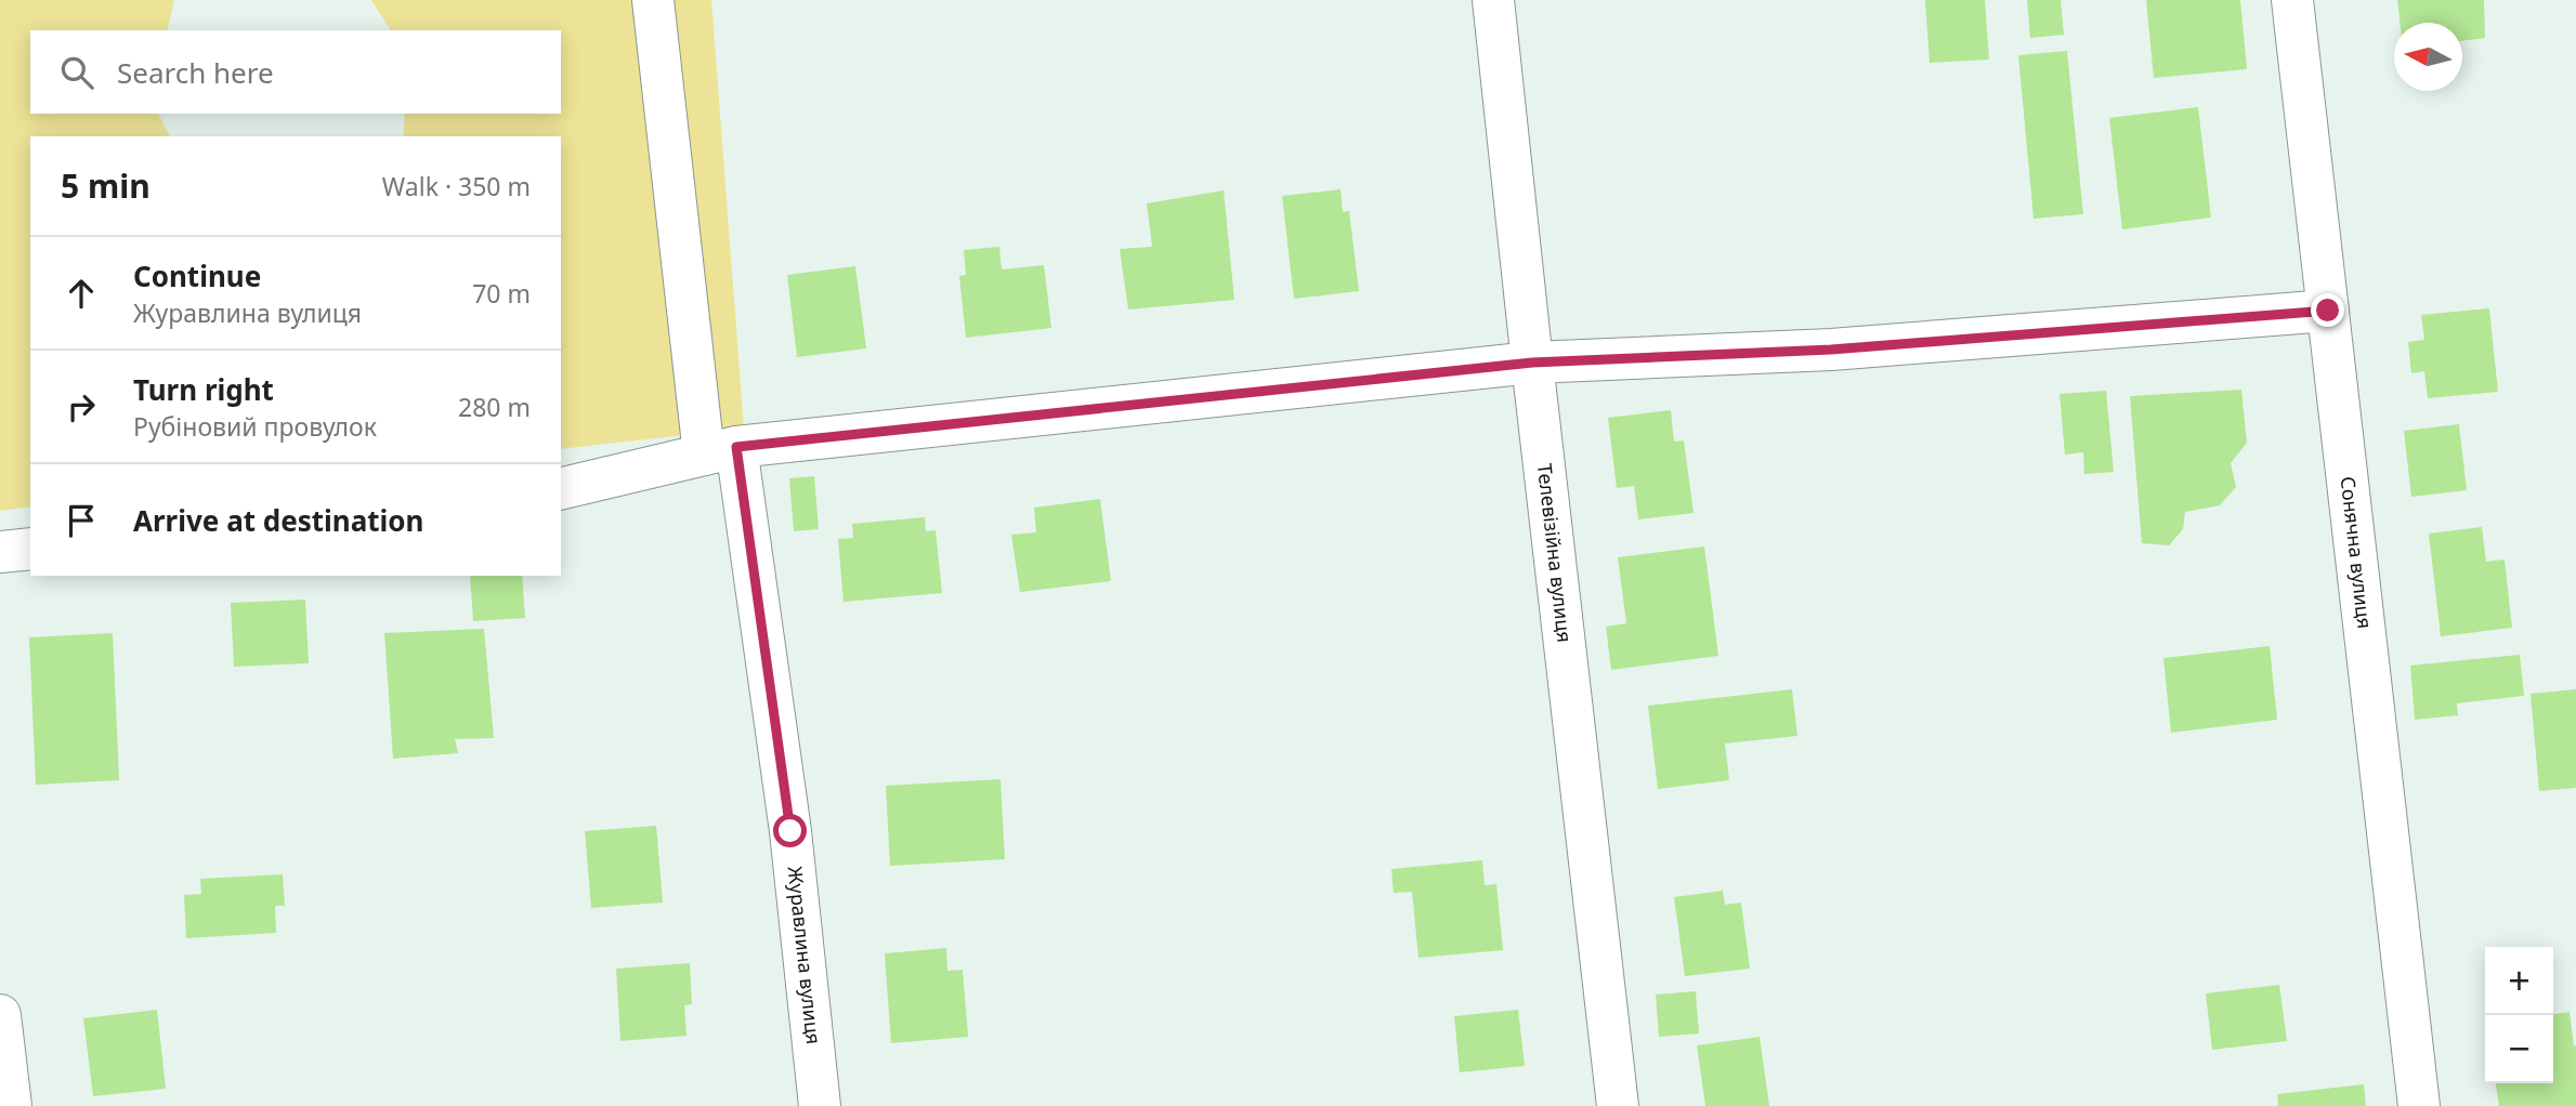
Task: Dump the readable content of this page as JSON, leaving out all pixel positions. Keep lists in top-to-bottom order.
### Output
{
  "streets": {
    "street": ["Телевізійна вулиця", "Сонячна вулиця", "Журавлина вулиця"]
  },
  "north": "left",
  "page": {
    "search": "Search here",
    "heading": ["5 min", "Walk · 350 m"],
    "list": [
      ["Continue", "Журавлина вулиця", "70 m"],
      ["Turn right", "Рубіновий провулок", "280 m"],
      "Arrive at destination"
    ],
    "map_buttons": ["+", "−"]
  }
}
